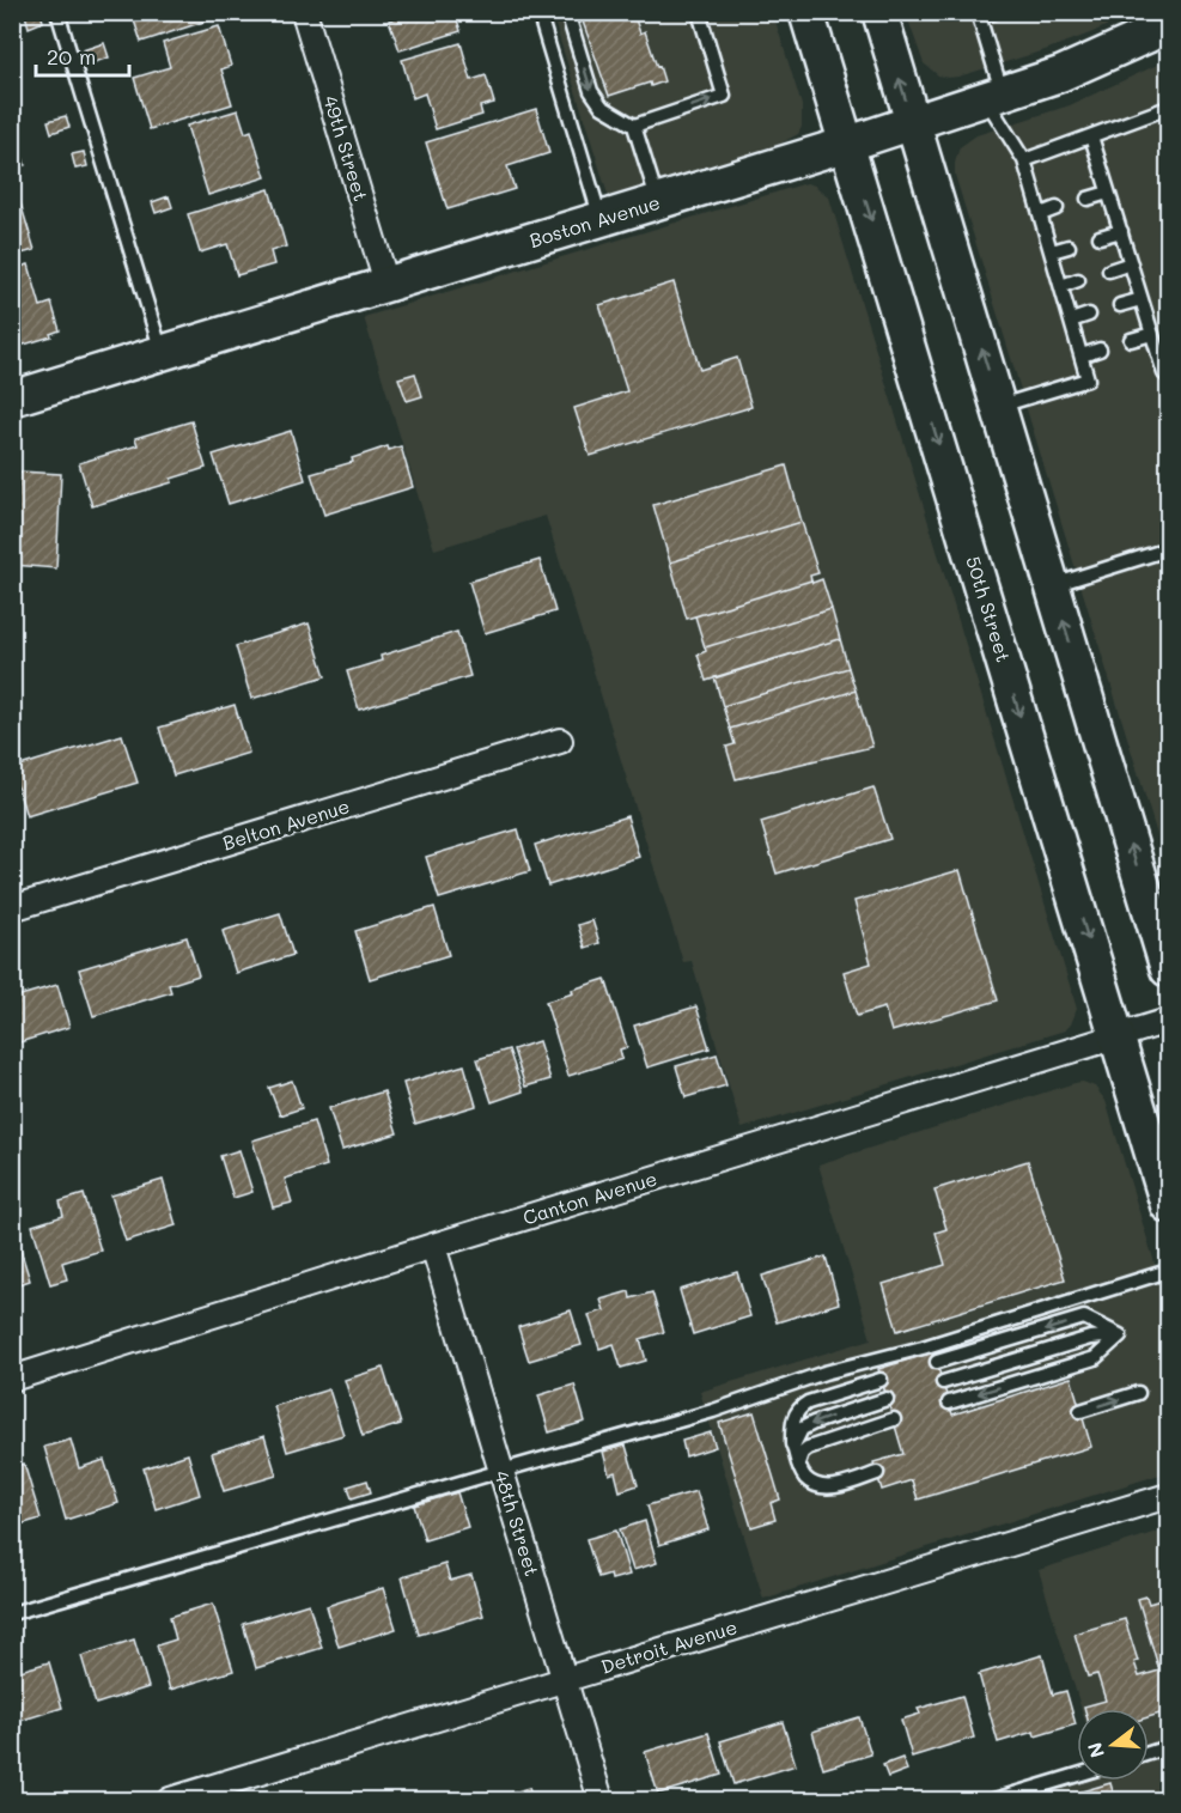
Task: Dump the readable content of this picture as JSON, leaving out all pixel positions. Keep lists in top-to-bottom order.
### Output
{
  "streets": {
    "main road": ["Boston Avenue", "50th Street"],
    "street": [
      "49th Street",
      "Belton Avenue",
      "Canton Avenue",
      "48th Street",
      "Detroit Avenue"
    ]
  },
  "crossings": [
    ["49th Street", "Boston Avenue"],
    ["Boston Avenue", "50th Street"],
    ["50th Street", "Canton Avenue"],
    ["Canton Avenue", "48th Street"],
    ["48th Street", "Detroit Avenue"]
  ],
  "scale_bar": "20 m",
  "north": "left"
}
